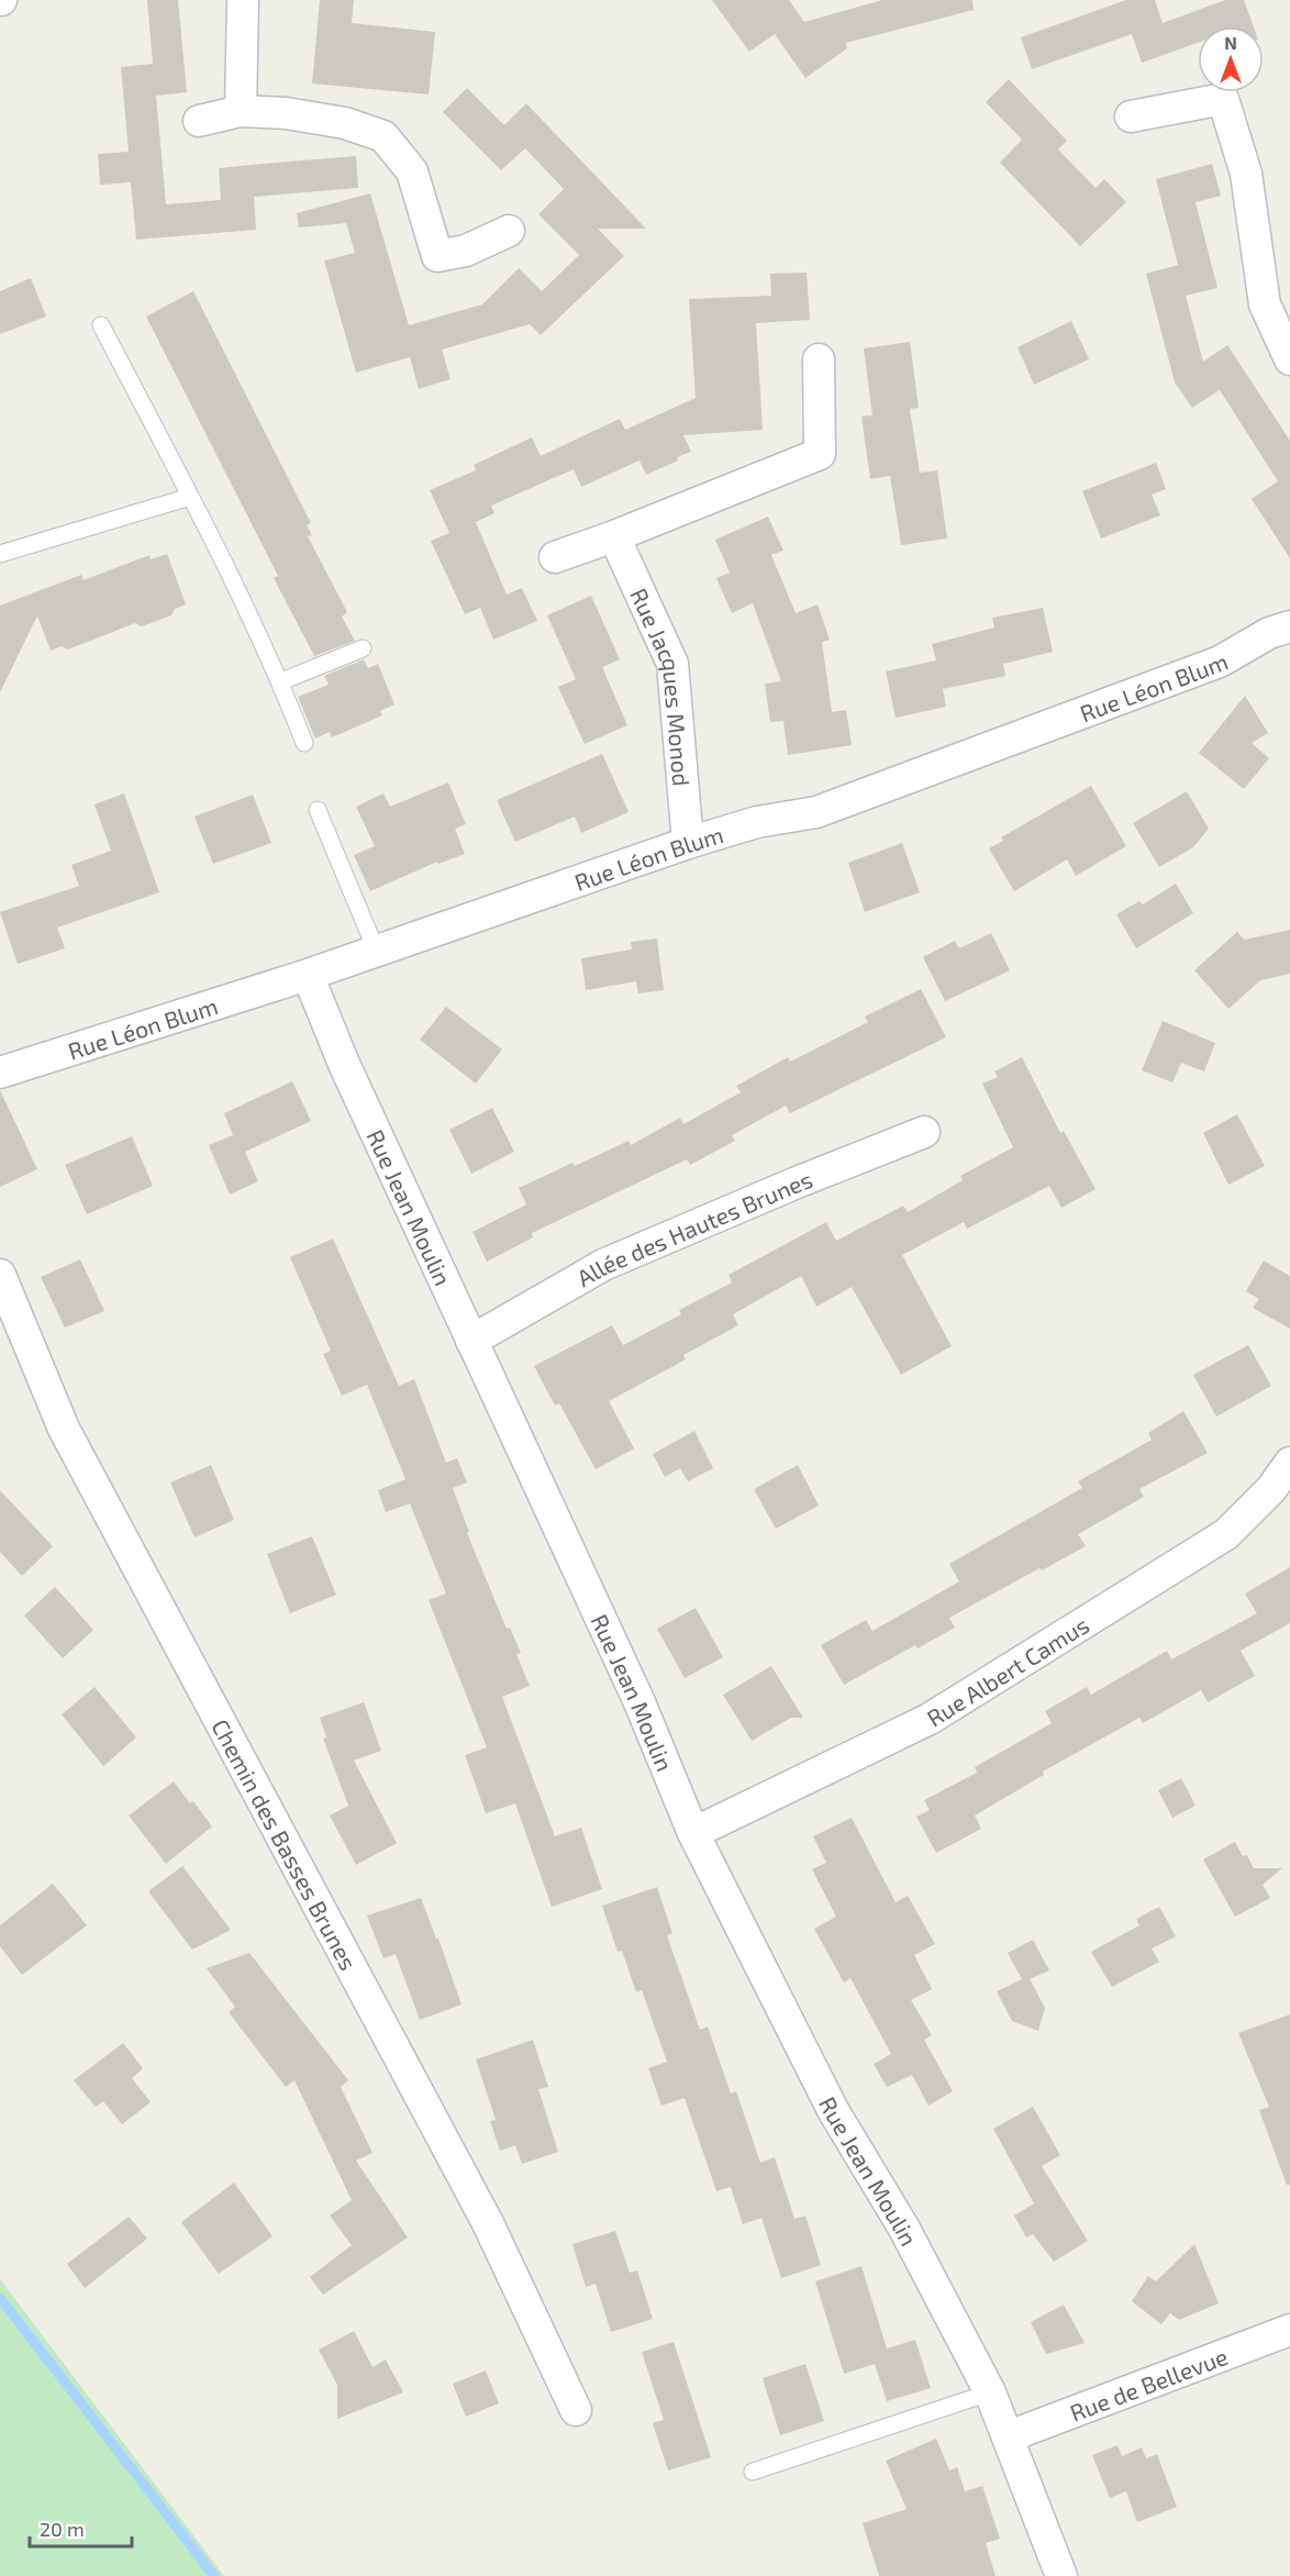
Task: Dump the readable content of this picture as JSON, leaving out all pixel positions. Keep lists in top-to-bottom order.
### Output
{
  "streets": {
    "street": [
      "Rue Léon Blum",
      "Rue Jacques Monod",
      "Rue Jean Moulin",
      "Allée des Hautes Brunes",
      "Rue Albert Camus",
      "Chemin des Basses Brunes",
      "Rue de Bellevue"
    ]
  },
  "crossings": [
    ["Rue Léon Blum", "Rue Jacques Monod"],
    ["Rue Léon Blum", "Rue Jean Moulin"],
    ["Rue Jean Moulin", "Allée des Hautes Brunes"],
    ["Rue Jean Moulin", "Rue Albert Camus"],
    ["Rue Jean Moulin", "Rue de Bellevue"]
  ],
  "scale_bar": "20 m",
  "north": "top"
}
